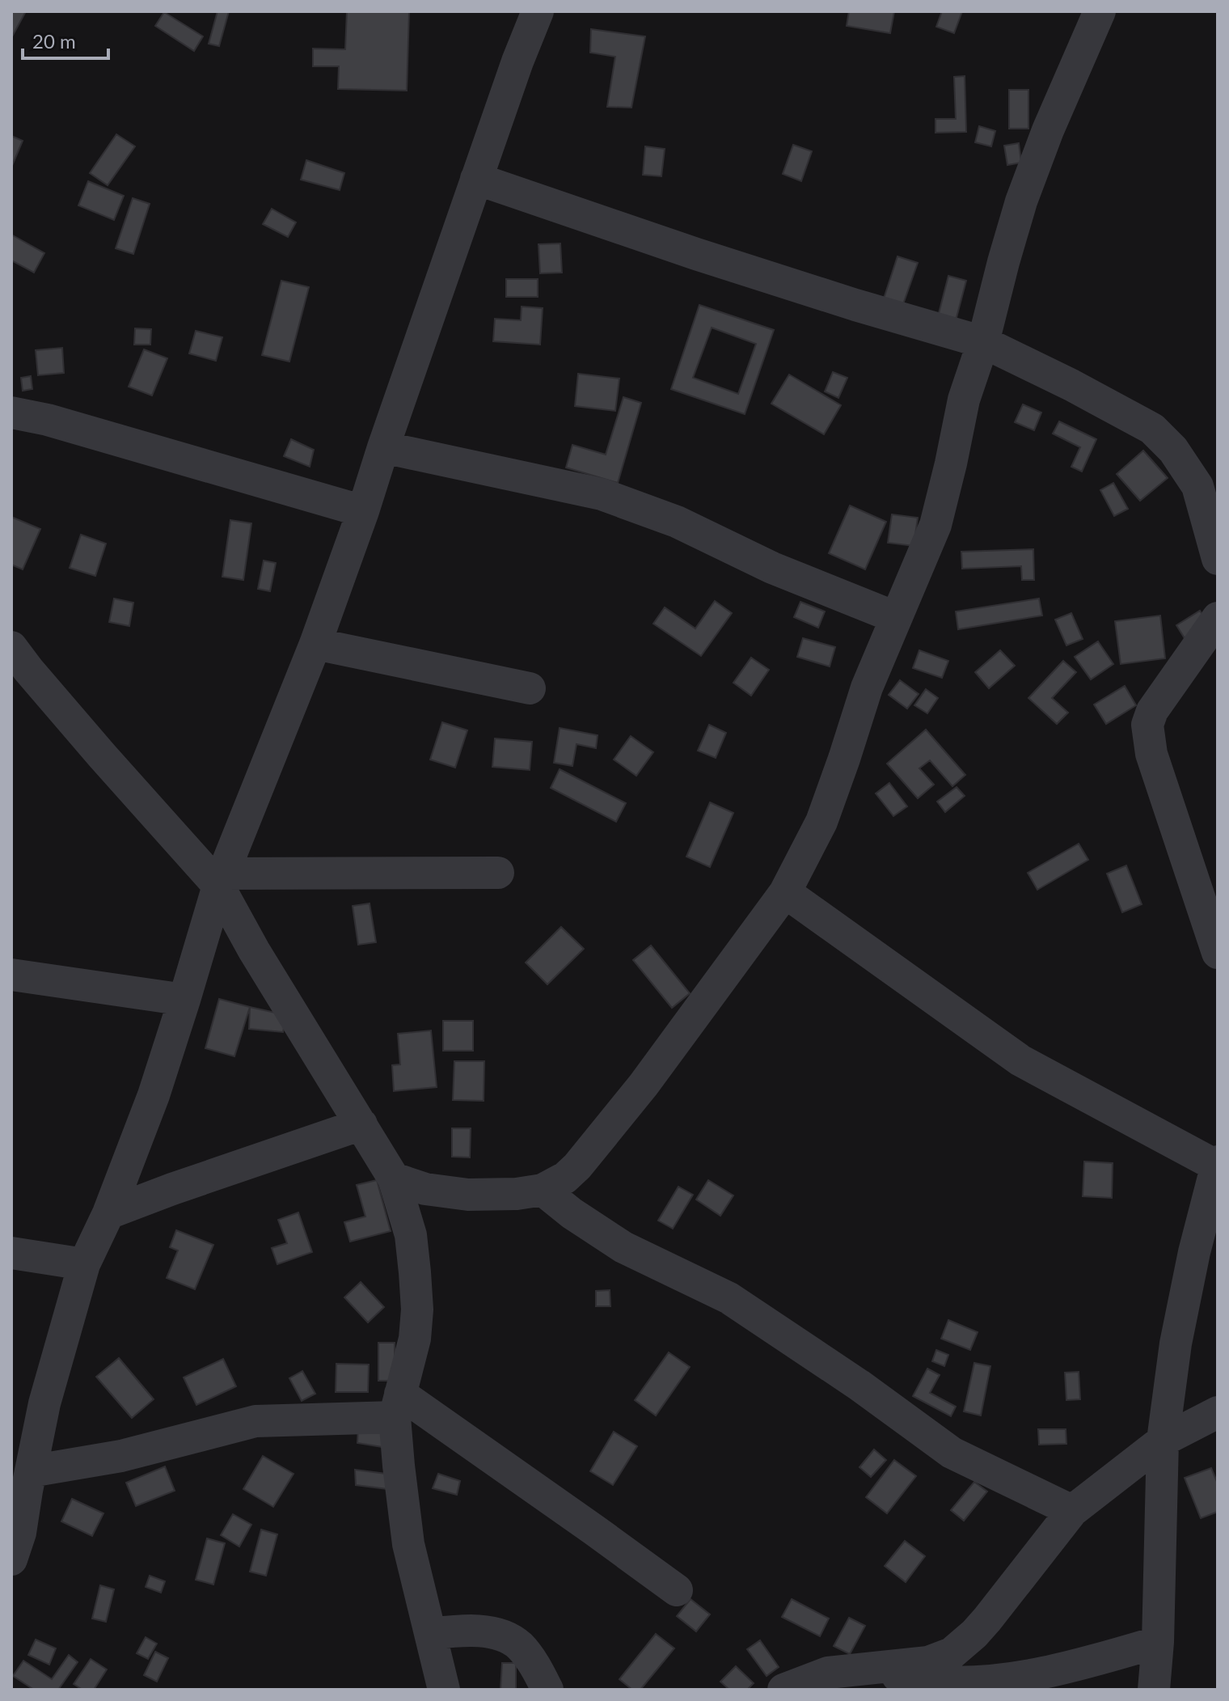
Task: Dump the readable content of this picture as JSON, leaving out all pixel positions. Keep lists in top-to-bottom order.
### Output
{
  "scale_bar": "20 m"
}
